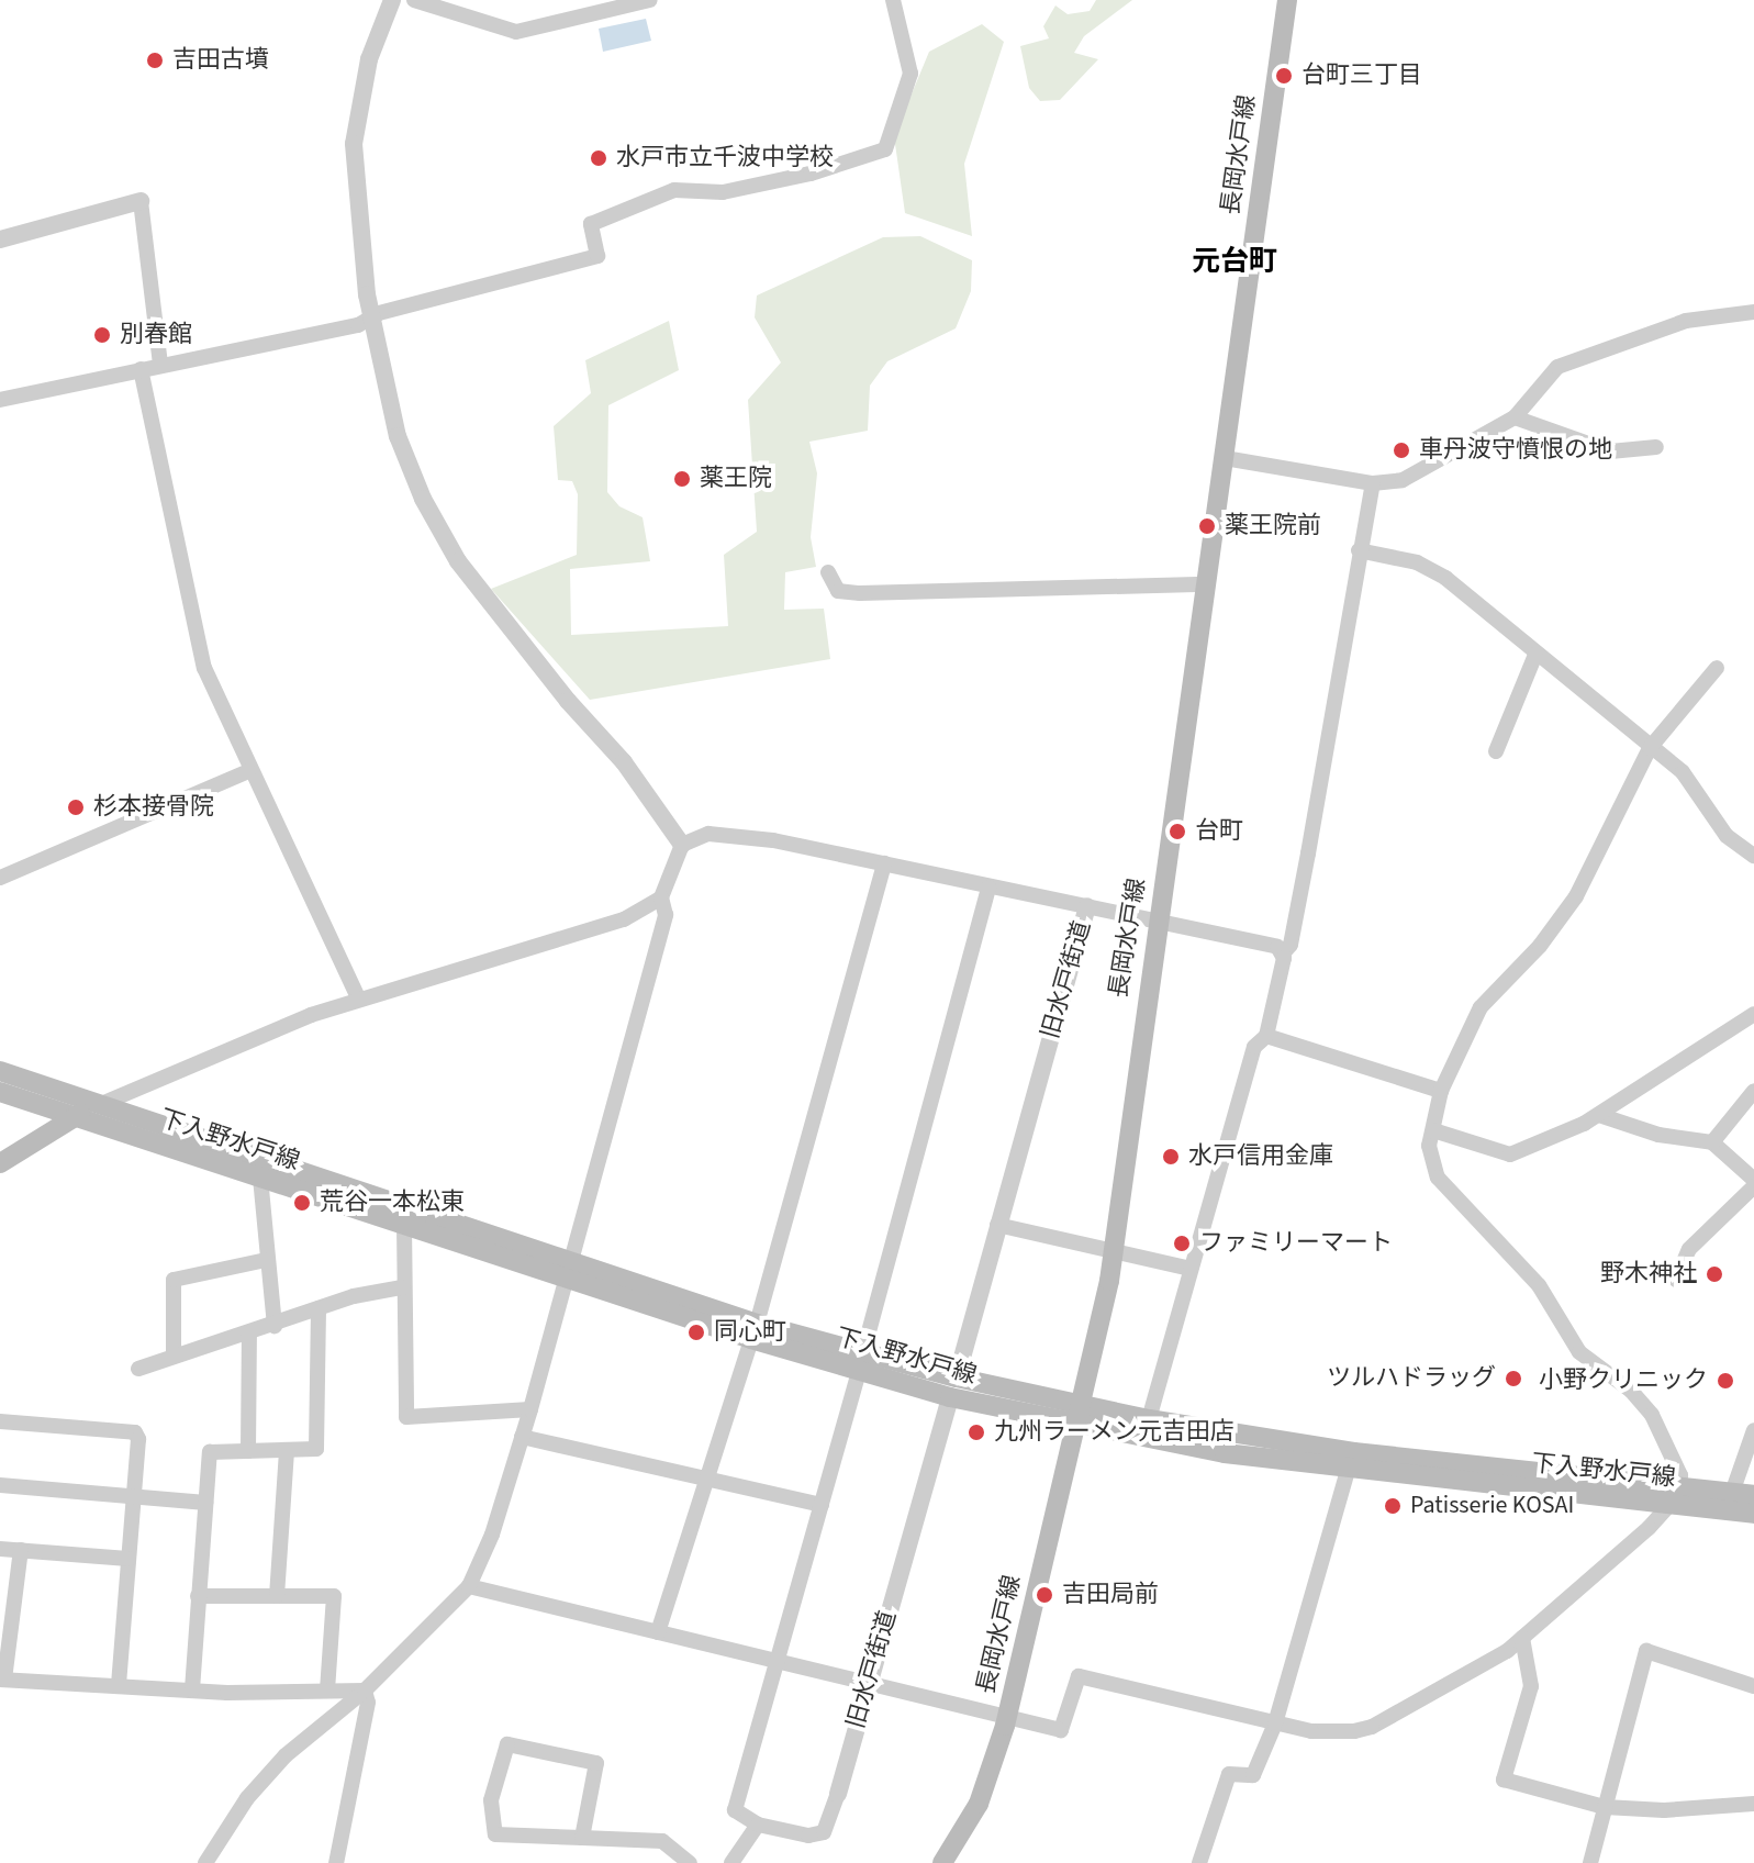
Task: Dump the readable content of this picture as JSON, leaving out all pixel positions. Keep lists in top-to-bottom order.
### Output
{
  "streets": {
    "main road": ["長岡水戸線", "下入野水戸線"],
    "street": ["旧水戸街道"]
  },
  "crossings": [
    ["長岡水戸線", "旧水戸街道"],
    ["長岡水戸線", "下入野水戸線"],
    ["旧水戸街道", "下入野水戸線"]
  ],
  "districts": ["元台町"],
  "places": [
    "吉田古墳",
    "台町三丁目",
    "水戸市立千波中学校",
    "別春館",
    "車丹波守憤恨の地",
    "薬王院",
    "薬王院前",
    "杉本接骨院",
    "台町",
    "水戸信用金庫",
    "荒谷一本松東",
    "ファミリーマート",
    "野木神社",
    "同心町",
    "ツルハドラッグ",
    "小野クリニック",
    "九州ラーメン元吉田店",
    "Patisserie KOSAI",
    "吉田局前"
  ]
}
